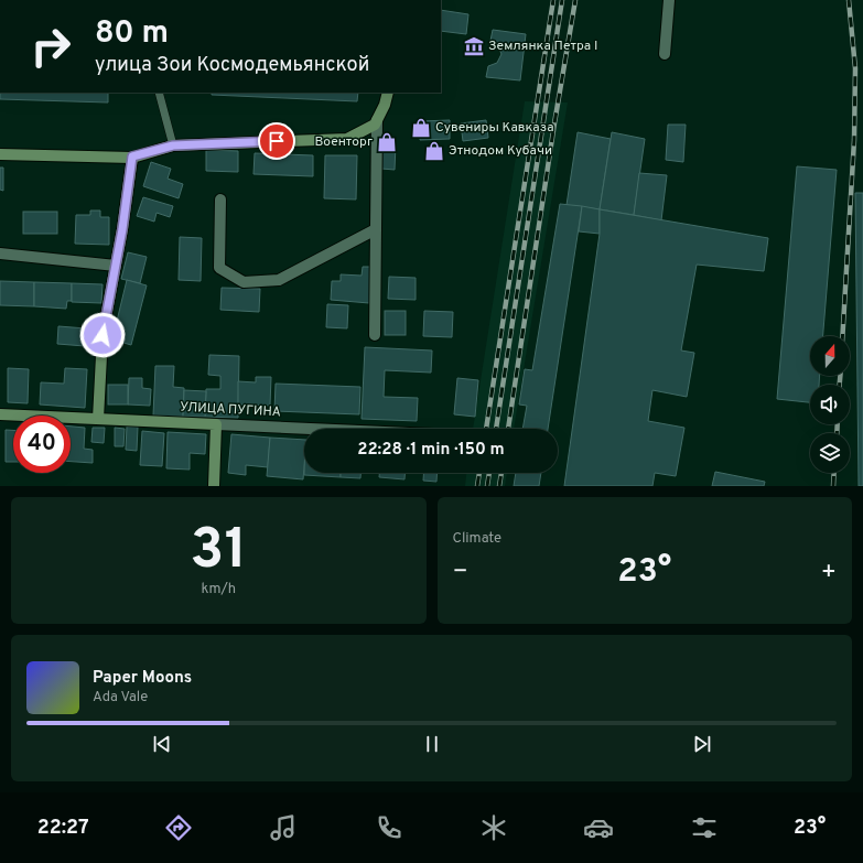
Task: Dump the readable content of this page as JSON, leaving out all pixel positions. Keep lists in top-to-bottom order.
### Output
{
  "streets": {
    "street": ["УЛИЦА ПУГИНА"]
  },
  "places": {
    "museum": ["Землянка Петра I"],
    "shop": ["Сувениры Кавказа", "Военторг", "Этнодом Кубачи"]
  },
  "north": "top",
  "page": {
    "turn": ["80 m", "улица Зои Космодемьянской"],
    "limit": "40",
    "trip": "22:28 · 1 min · 150 m",
    "tile": [
      ["31", "km/h"],
      "Climate"
    ],
    "heat": ["−", "23°", "+"],
    "song": ["Paper Moons", "Ada Vale"],
    "tabs": ["22:27", "23°"]
  }
}
